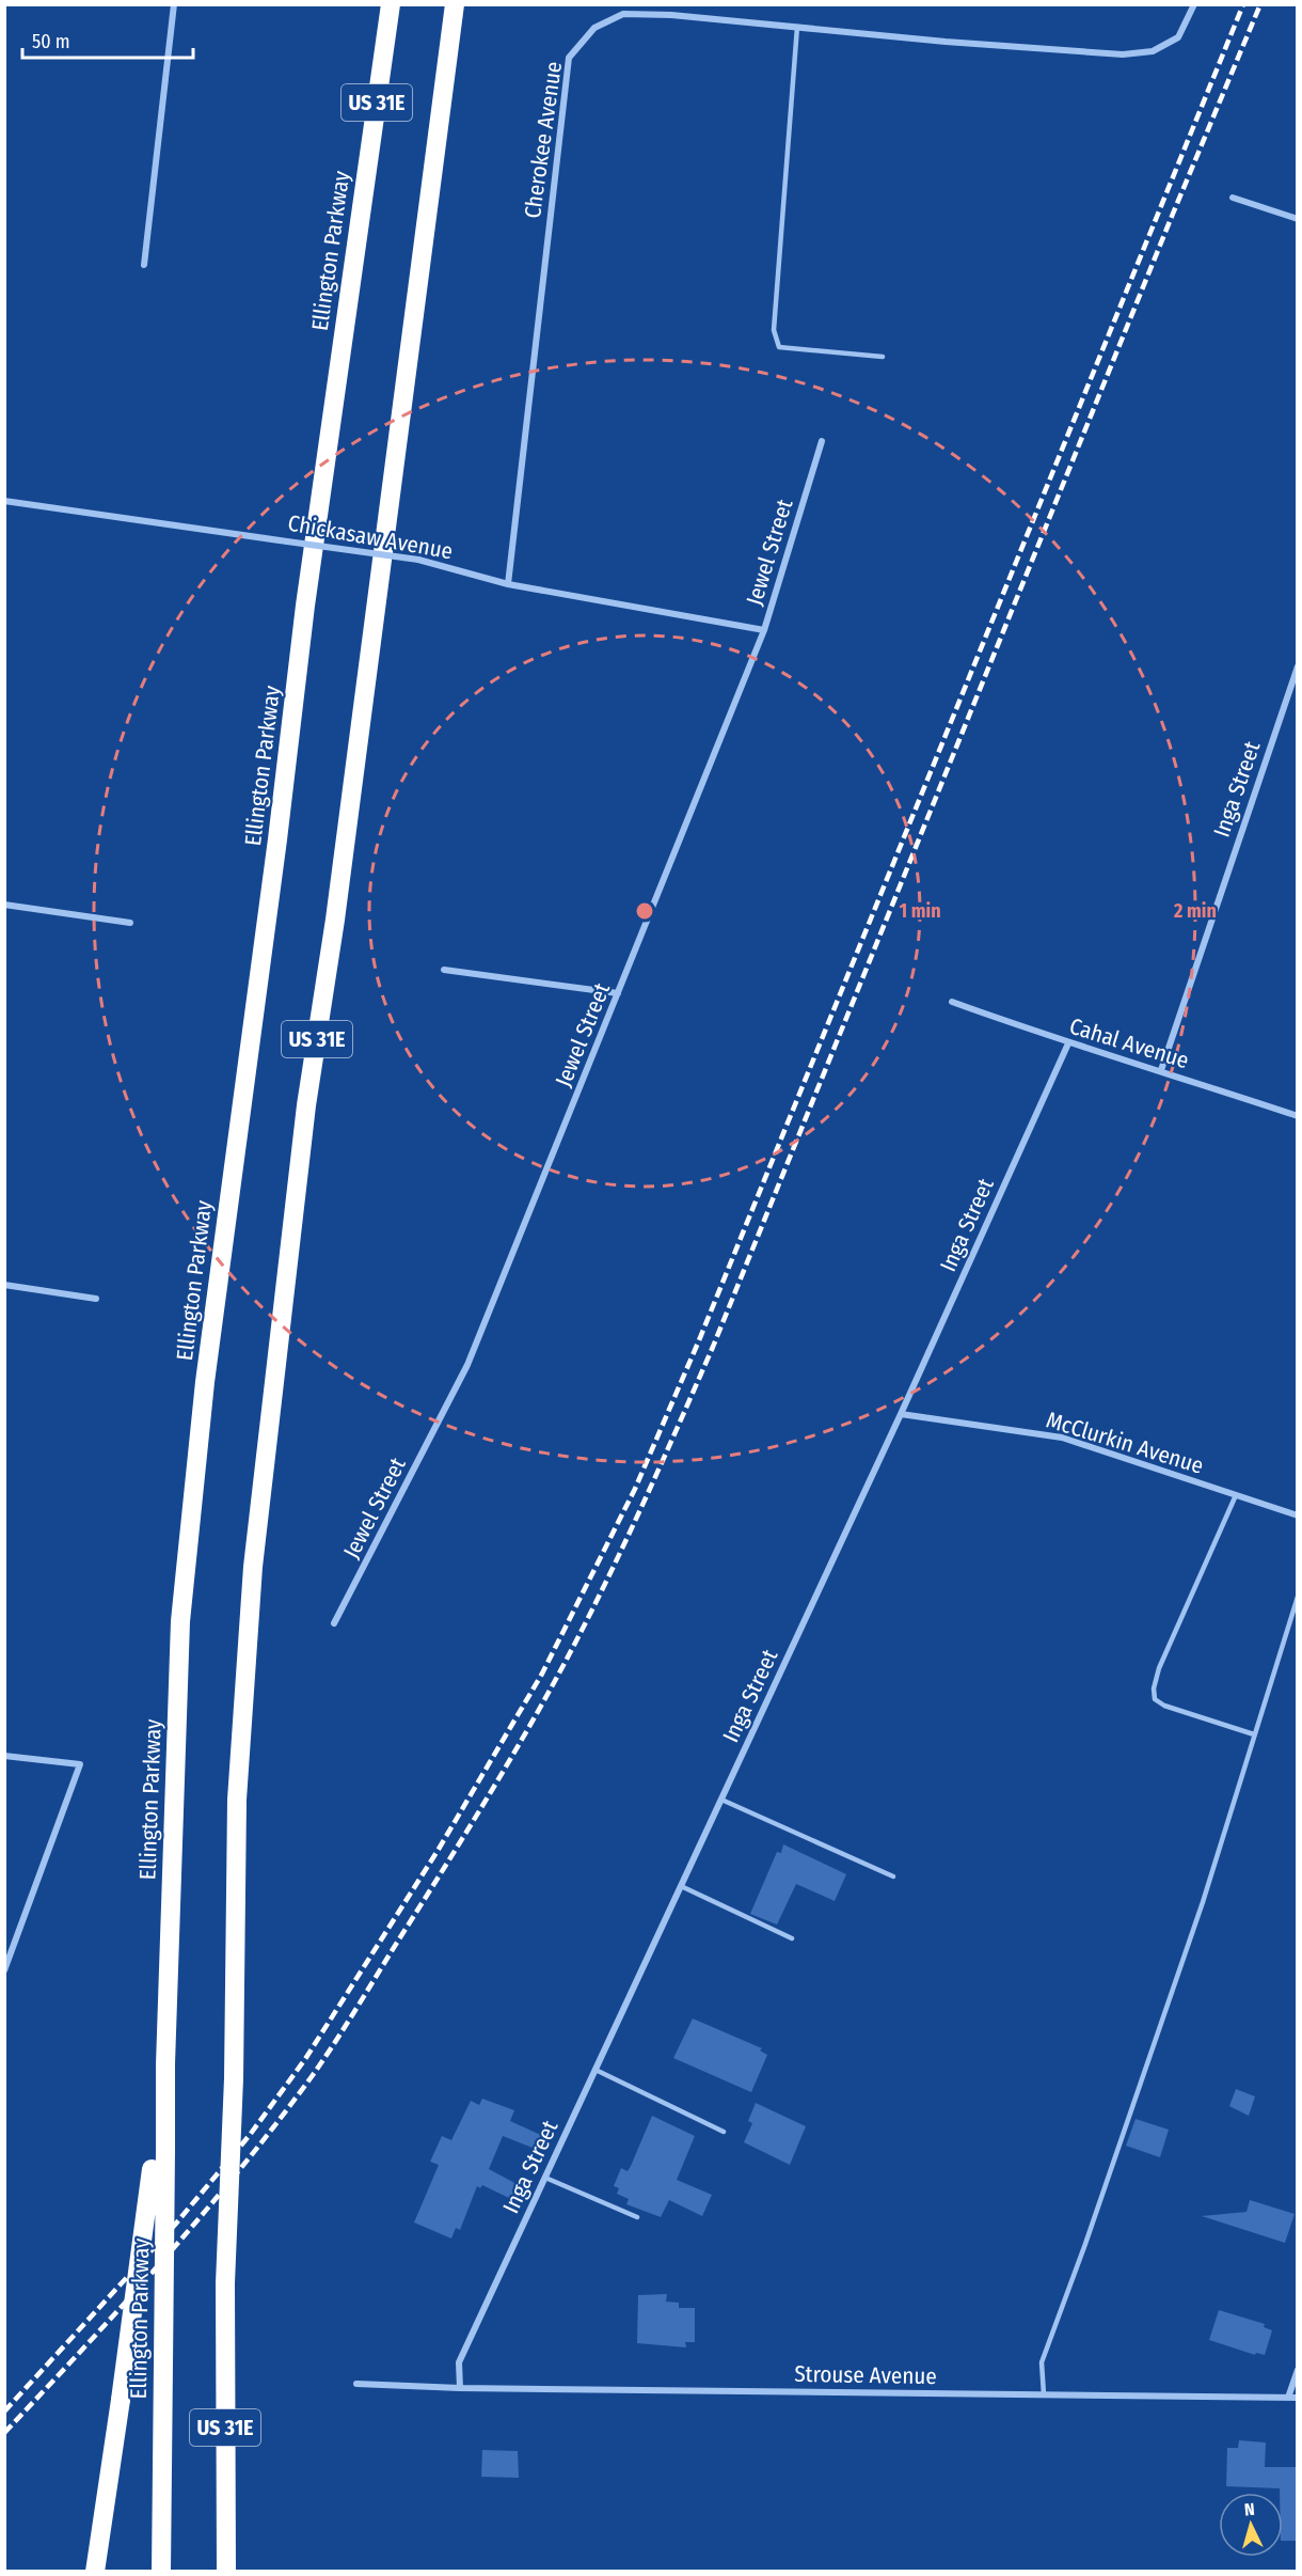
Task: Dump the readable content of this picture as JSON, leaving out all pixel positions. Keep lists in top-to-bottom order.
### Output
{
  "streets": {
    "highway": ["US 31E", "Ellington Parkway"],
    "street": [
      "Cherokee Avenue",
      "Chickasaw Avenue",
      "Jewel Street",
      "Inga Street",
      "Cahal Avenue",
      "McClurkin Avenue",
      "Strouse Avenue"
    ]
  },
  "crossings": [
    ["Cherokee Avenue", "Chickasaw Avenue"],
    ["Chickasaw Avenue", "Jewel Street"],
    ["Inga Street", "Cahal Avenue"],
    ["Inga Street", "McClurkin Avenue"],
    ["Inga Street", "Strouse Avenue"]
  ],
  "scale_bar": "50 m",
  "north": "top",
  "rings": ["1 min", "2 min"]
}
